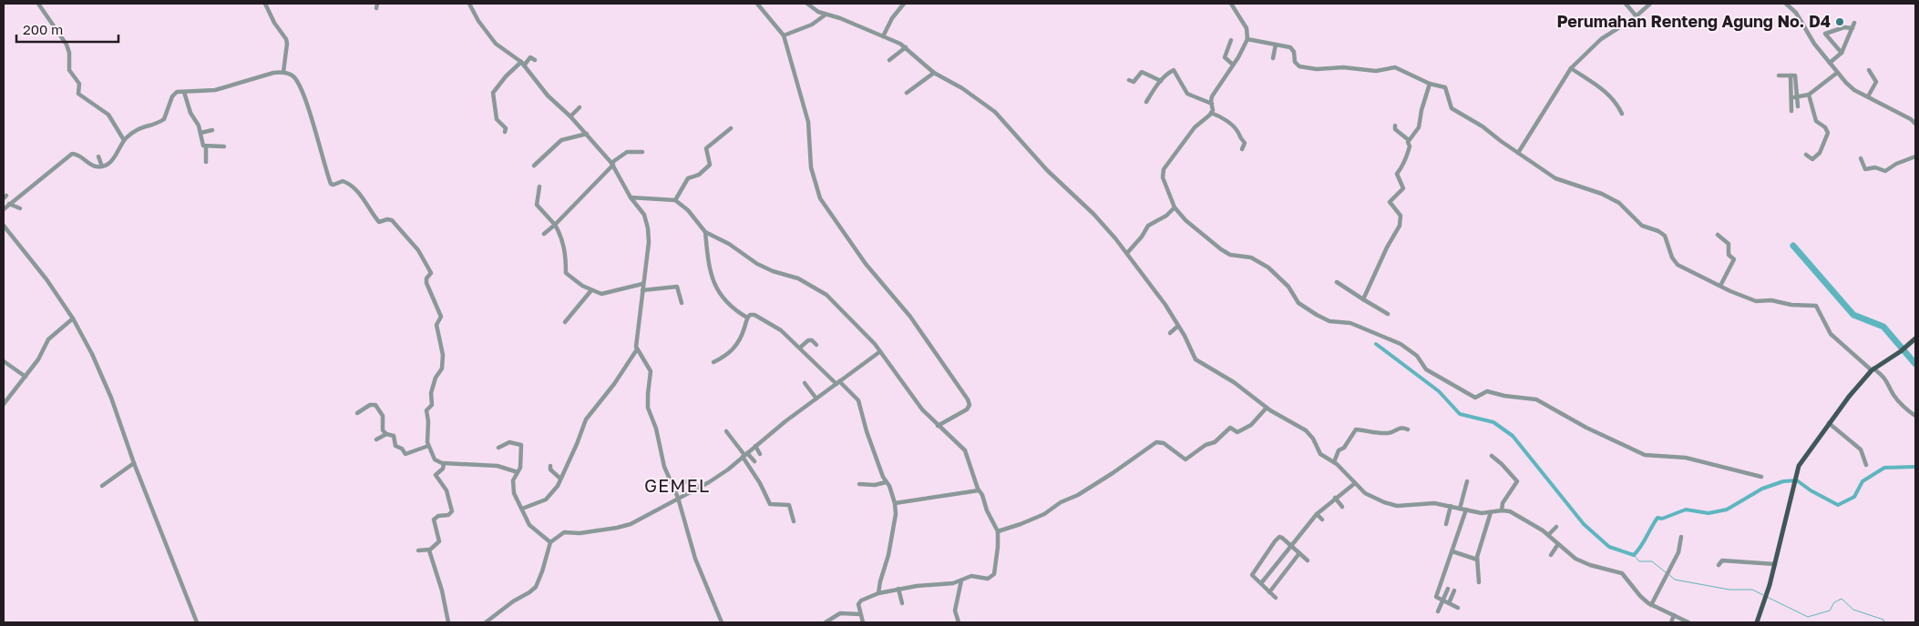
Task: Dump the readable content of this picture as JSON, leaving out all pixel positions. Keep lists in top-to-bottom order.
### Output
{
  "districts": ["GEMEL"],
  "places": ["Perumahan Renteng Agung No. D4"],
  "scale_bar": "200 m"
}
